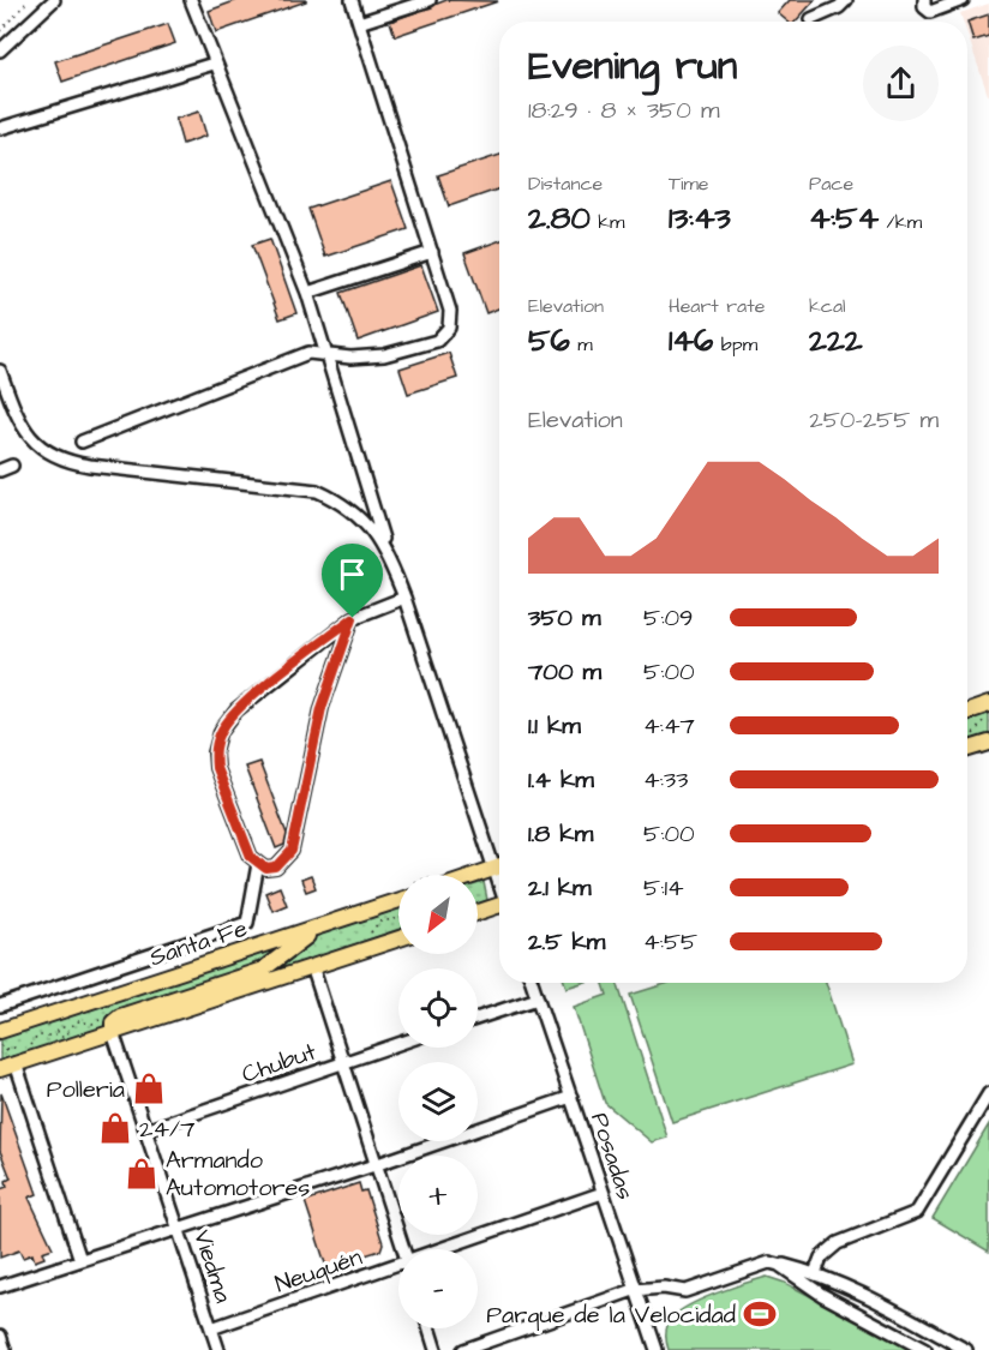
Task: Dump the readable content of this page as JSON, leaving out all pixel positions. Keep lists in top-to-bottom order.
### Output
{
  "streets": {
    "main road": ["Santa Fe"],
    "street": [
      "Chubut",
      "Posadas",
      "Viedma",
      "Neuquén"
    ]
  },
  "crossings": [
    ["Chubut", "Viedma"],
    ["Posadas", "Neuquén"],
    ["Viedma", "Neuquén"]
  ],
  "places": {
    "shop": ["Polleria", "24/7", "Armando Automotores"],
    "sports": ["Parque de la Velocidad"]
  },
  "north": "bottom left",
  "page": {
    "heading": ["Evening run", "18:29 · 8 × 350 m"],
    "stats": [
      ["Distance", "2.80 km"],
      ["Time", "13:43"],
      ["Pace", "4:54 /km"],
      ["Elevation", "56 m"],
      ["Heart rate", "146 bpm"],
      ["kcal", "222"]
    ],
    "chart": ["Elevation", "250–255 m"],
    "list": [
      {
        "name": "350 m",
        "note": "5:09"
      },
      {
        "name": "700 m",
        "note": "5:00"
      },
      {
        "name": "1.1 km",
        "note": "4:47"
      },
      {
        "name": "1.4 km",
        "note": "4:33"
      },
      {
        "name": "1.8 km",
        "note": "5:00"
      },
      {
        "name": "2.1 km",
        "note": "5:14"
      },
      {
        "name": "2.5 km",
        "note": "4:55"
      }
    ],
    "map_buttons": ["+", "−"]
  }
}
